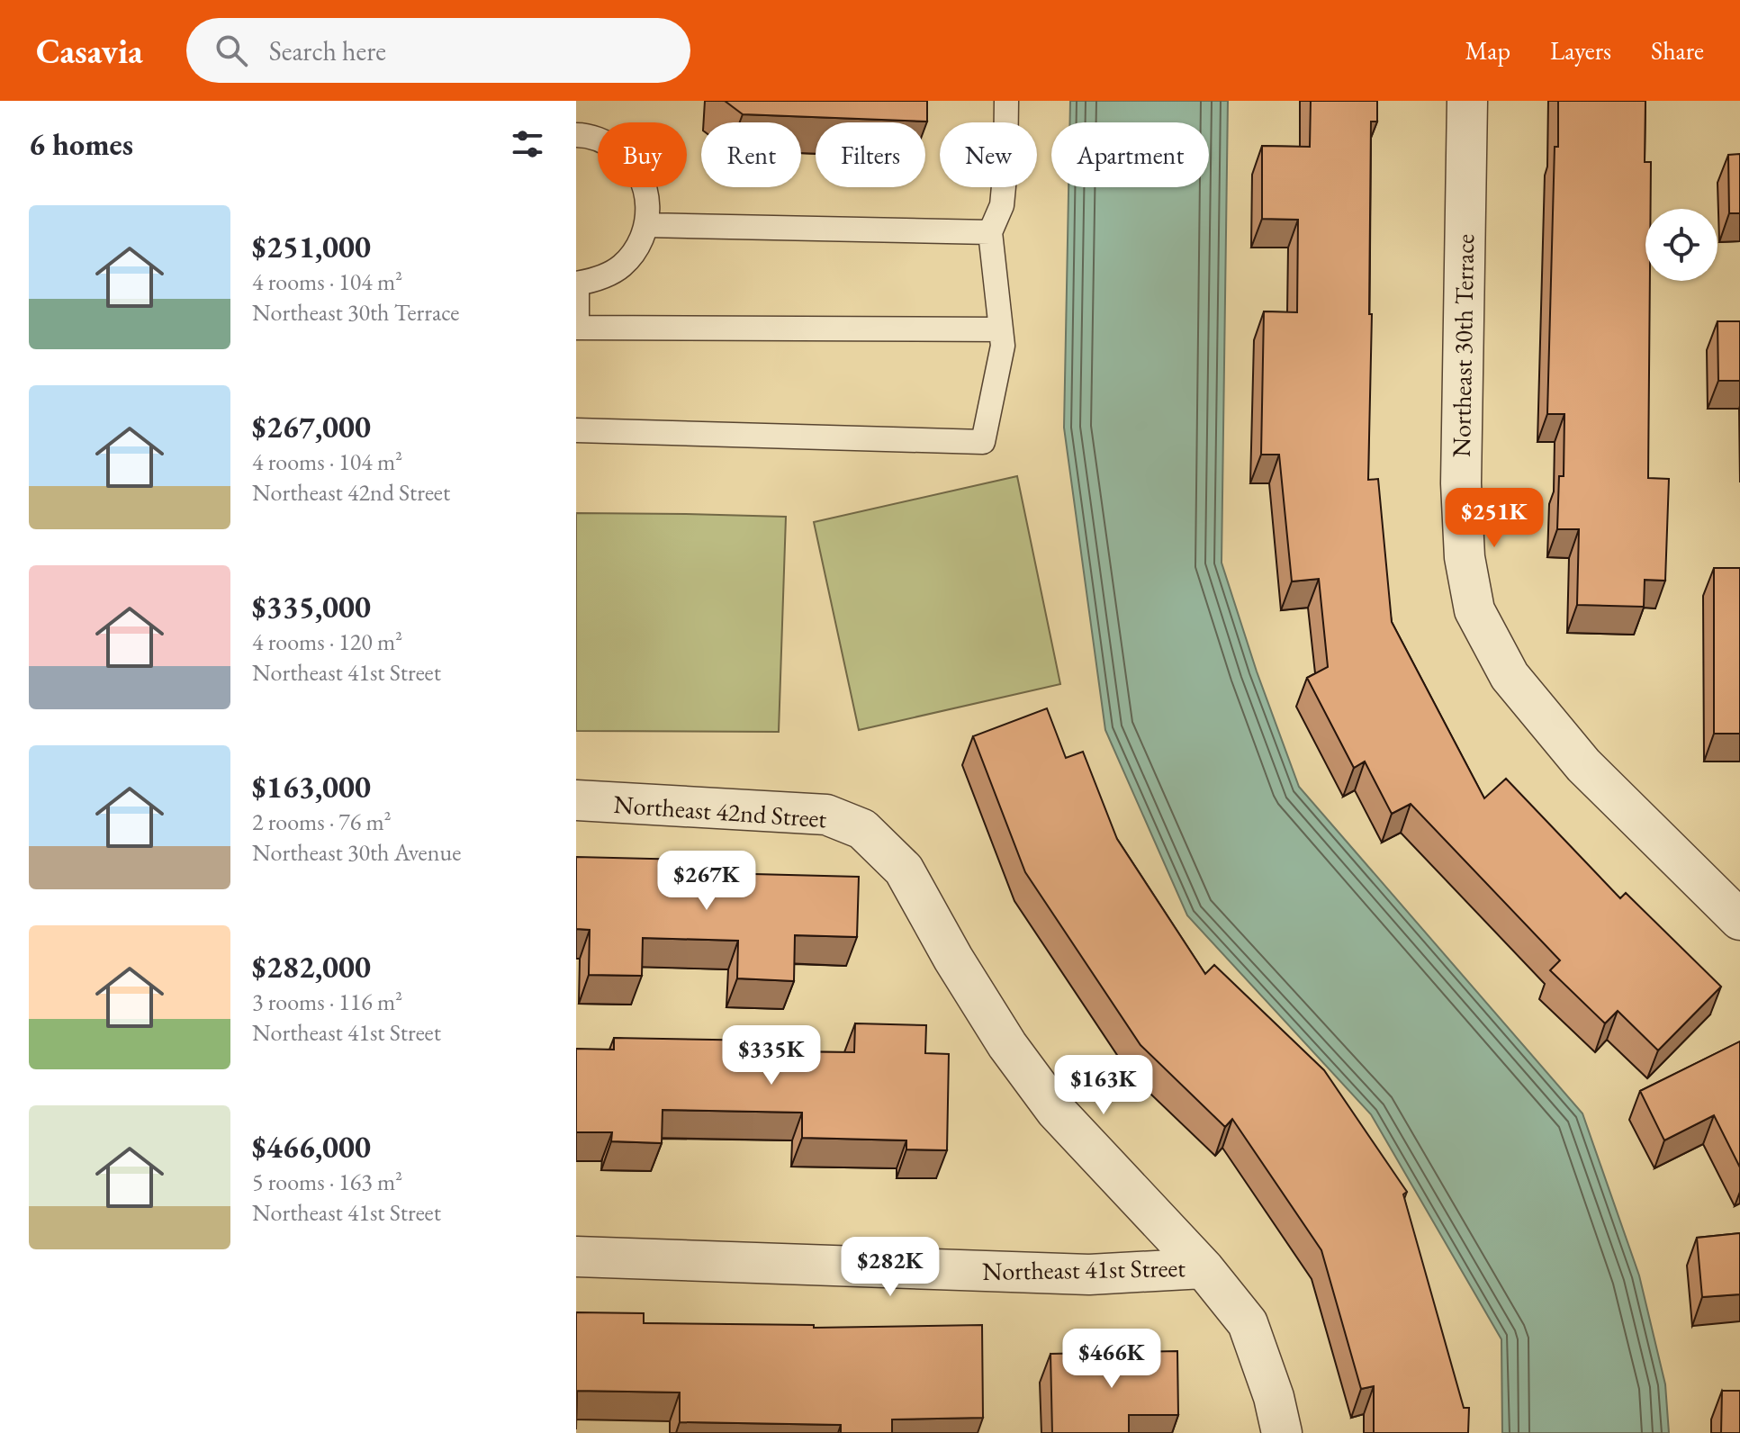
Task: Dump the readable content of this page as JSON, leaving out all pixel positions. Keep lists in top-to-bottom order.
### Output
{
  "streets": {
    "street": ["Northeast 30th Terrace", "Northeast 42nd Street", "Northeast 41st Street"]
  },
  "crossings": [
    ["Northeast 42nd Street", "Northeast 41st Street"]
  ],
  "page": {
    "header": "Casavia",
    "search": "Search here",
    "nav": ["Map", "Layers", "Share"],
    "heading": "6 homes",
    "chip": [
      "Buy",
      "Rent",
      "Filters",
      "New",
      "Apartment"
    ],
    "list": [
      {
        "name": "$251,000",
        "note": "4 rooms · 104 m² · Northeast 30th Terrace"
      },
      {
        "name": "$267,000",
        "note": "4 rooms · 104 m² · Northeast 42nd Street"
      },
      {
        "name": "$335,000",
        "note": "4 rooms · 120 m² · Northeast 41st Street"
      },
      {
        "name": "$163,000",
        "note": "2 rooms · 76 m² · Northeast 30th Avenue"
      },
      {
        "name": "$282,000",
        "note": "3 rooms · 116 m² · Northeast 41st Street"
      },
      {
        "name": "$466,000",
        "note": "5 rooms · 163 m² · Northeast 41st Street"
      }
    ],
    "price": [
      "$251K",
      "$267K",
      "$335K",
      "$163K",
      "$282K",
      "$466K"
    ]
  }
}
